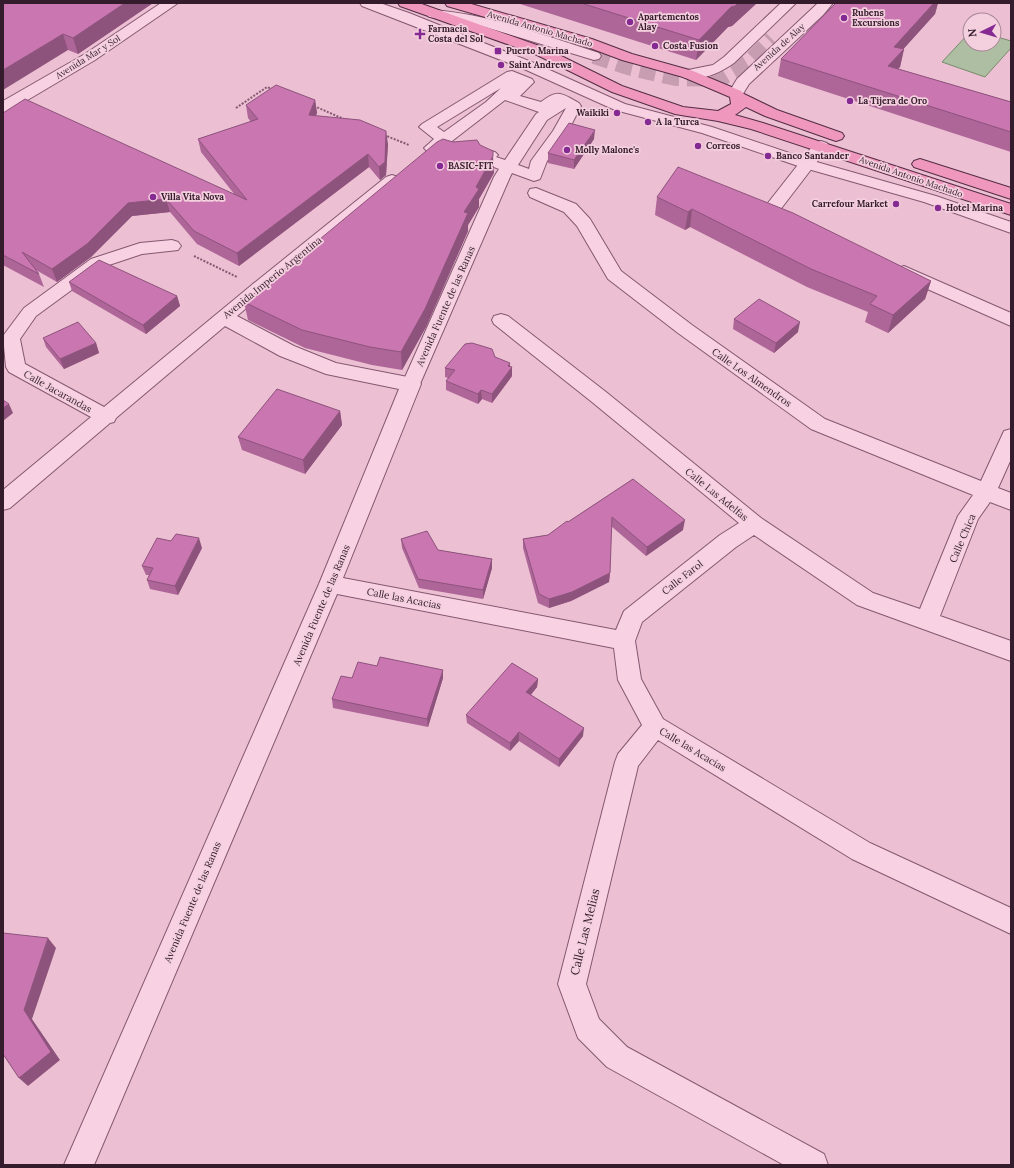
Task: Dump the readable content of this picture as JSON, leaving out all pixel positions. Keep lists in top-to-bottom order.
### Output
{
  "streets": {
    "main road": ["Avenida Antonio Machado"],
    "street": [
      "Avenida de Alay",
      "Avenida Mar y Sol",
      "Avenida Imperio Argentina",
      "Avenida Fuente de las Ranas",
      "Calle Los Almendros",
      "Calle Jacarandas",
      "Calle Las Adelfas",
      "Calle Chica",
      "Calle Farol",
      "Calle las Acacias",
      "Calle Las Melias"
    ]
  },
  "crossings": [
    ["Avenida Antonio Machado", "Avenida de Alay"],
    ["Avenida Antonio Machado", "Avenida Fuente de las Ranas"],
    ["Avenida Imperio Argentina", "Calle Jacarandas"],
    ["Avenida Fuente de las Ranas", "Calle las Acacias"],
    ["Calle Los Almendros", "Calle Chica"],
    ["Calle Las Adelfas", "Calle Chica"],
    ["Calle Las Adelfas", "Calle Farol"],
    ["Calle Farol", "Calle las Acacias"],
    ["Calle las Acacias", "Calle Las Melias"]
  ],
  "places": {
    "other": [
      "Rubens Excursions",
      "Apartementos Alay",
      "Costa Fusion",
      "Saint Andrews",
      "La Tijera de Oro",
      "Waikiki",
      "A la Turca",
      "Correos",
      "Molly Malone's",
      "Banco Santander",
      "BASIC-FIT",
      "Villa Vita Nova",
      "Carrefour Market",
      "Hotel Marina"
    ],
    "health": ["Farmacia Costa del Sol"],
    "transit": ["Puerto Marina"]
  },
  "north": "left"
}
